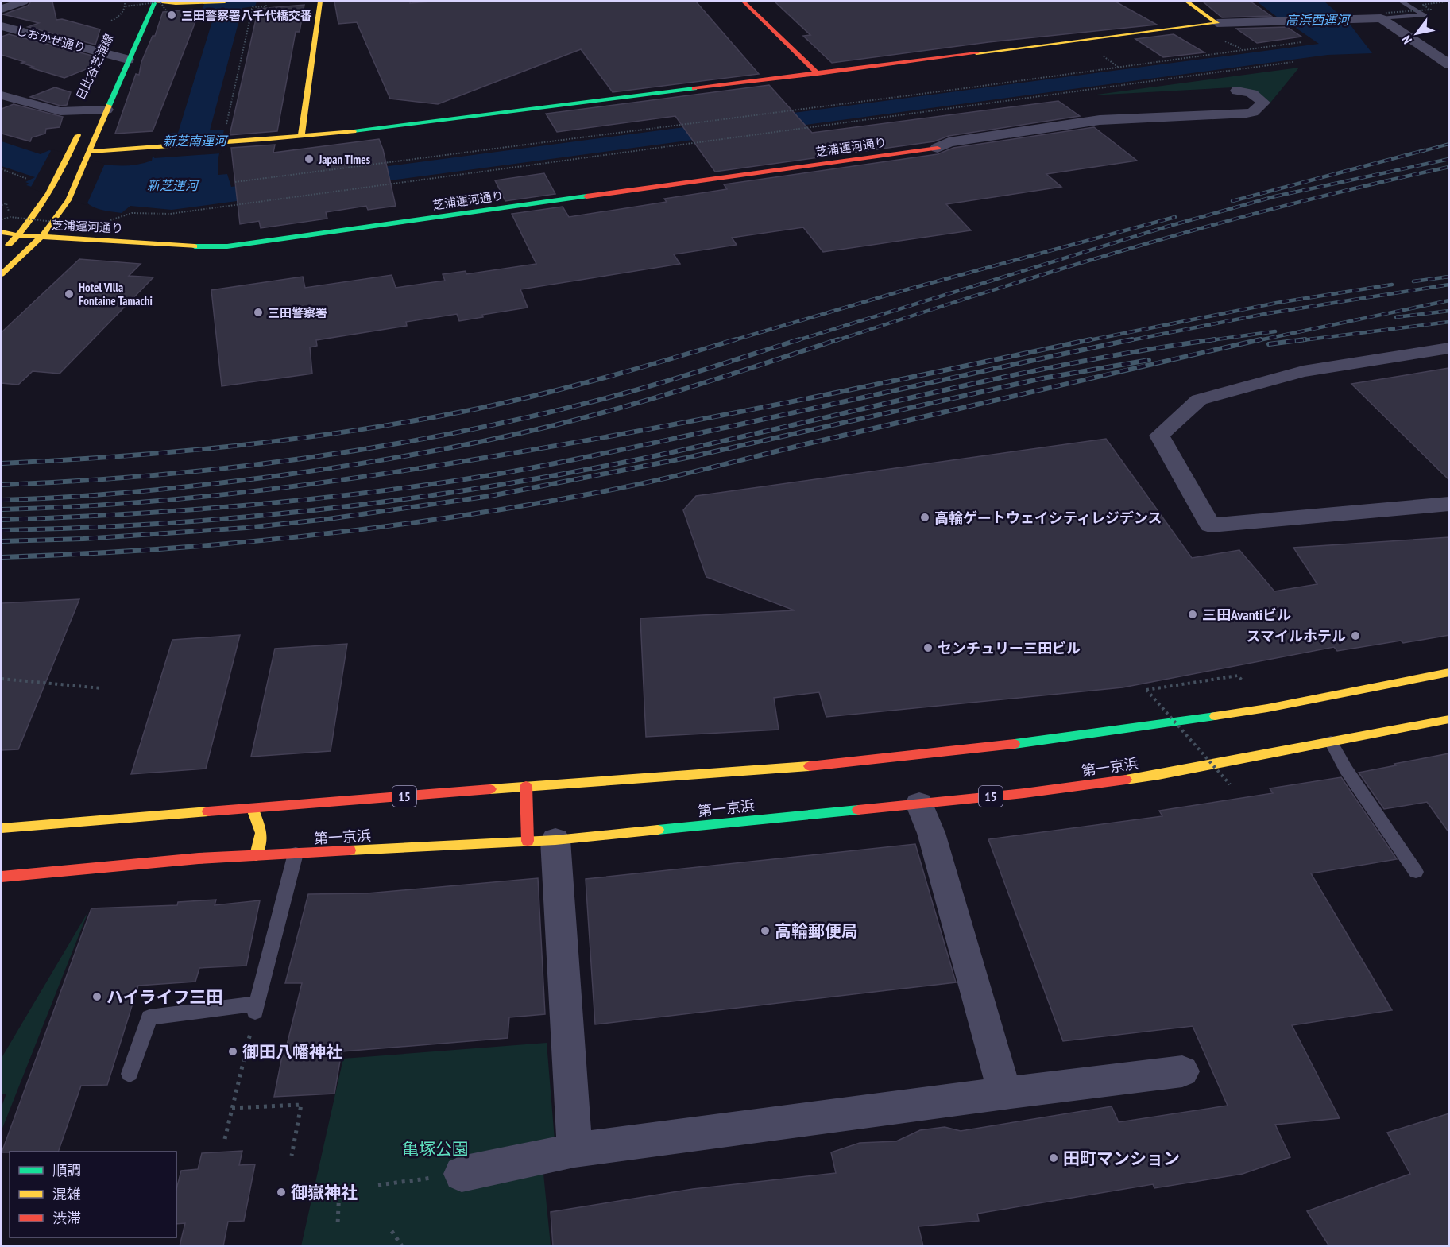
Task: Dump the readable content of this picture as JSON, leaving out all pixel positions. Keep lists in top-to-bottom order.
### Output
{
  "streets": {
    "main road": [
      "日比谷芝浦線",
      "芝浦運河通り",
      "第一京浜",
      "15"
    ],
    "street": ["しおかぜ通り"]
  },
  "crossings": [
    ["しおかぜ通り", "日比谷芝浦線"],
    ["日比谷芝浦線", "芝浦運河通り"]
  ],
  "water": ["高浜西運河", "新芝南運河", "新芝運河"],
  "parks": ["亀塚公園"],
  "places": [
    "三田警察署八千代橋交番",
    "Japan Times",
    "Hotel Villa Fontaine Tamachi",
    "三田警察署",
    "高輪ゲートウェイシティレジデンス",
    "三田Avantiビル",
    "スマイルホテル",
    "センチュリー三田ビル",
    "高輪郵便局",
    "ハイライフ三田",
    "御田八幡神社",
    "田町マンション",
    "御嶽神社"
  ],
  "legend": ["順調", "混雑", "渋滞"],
  "north": "bottom left"
}
